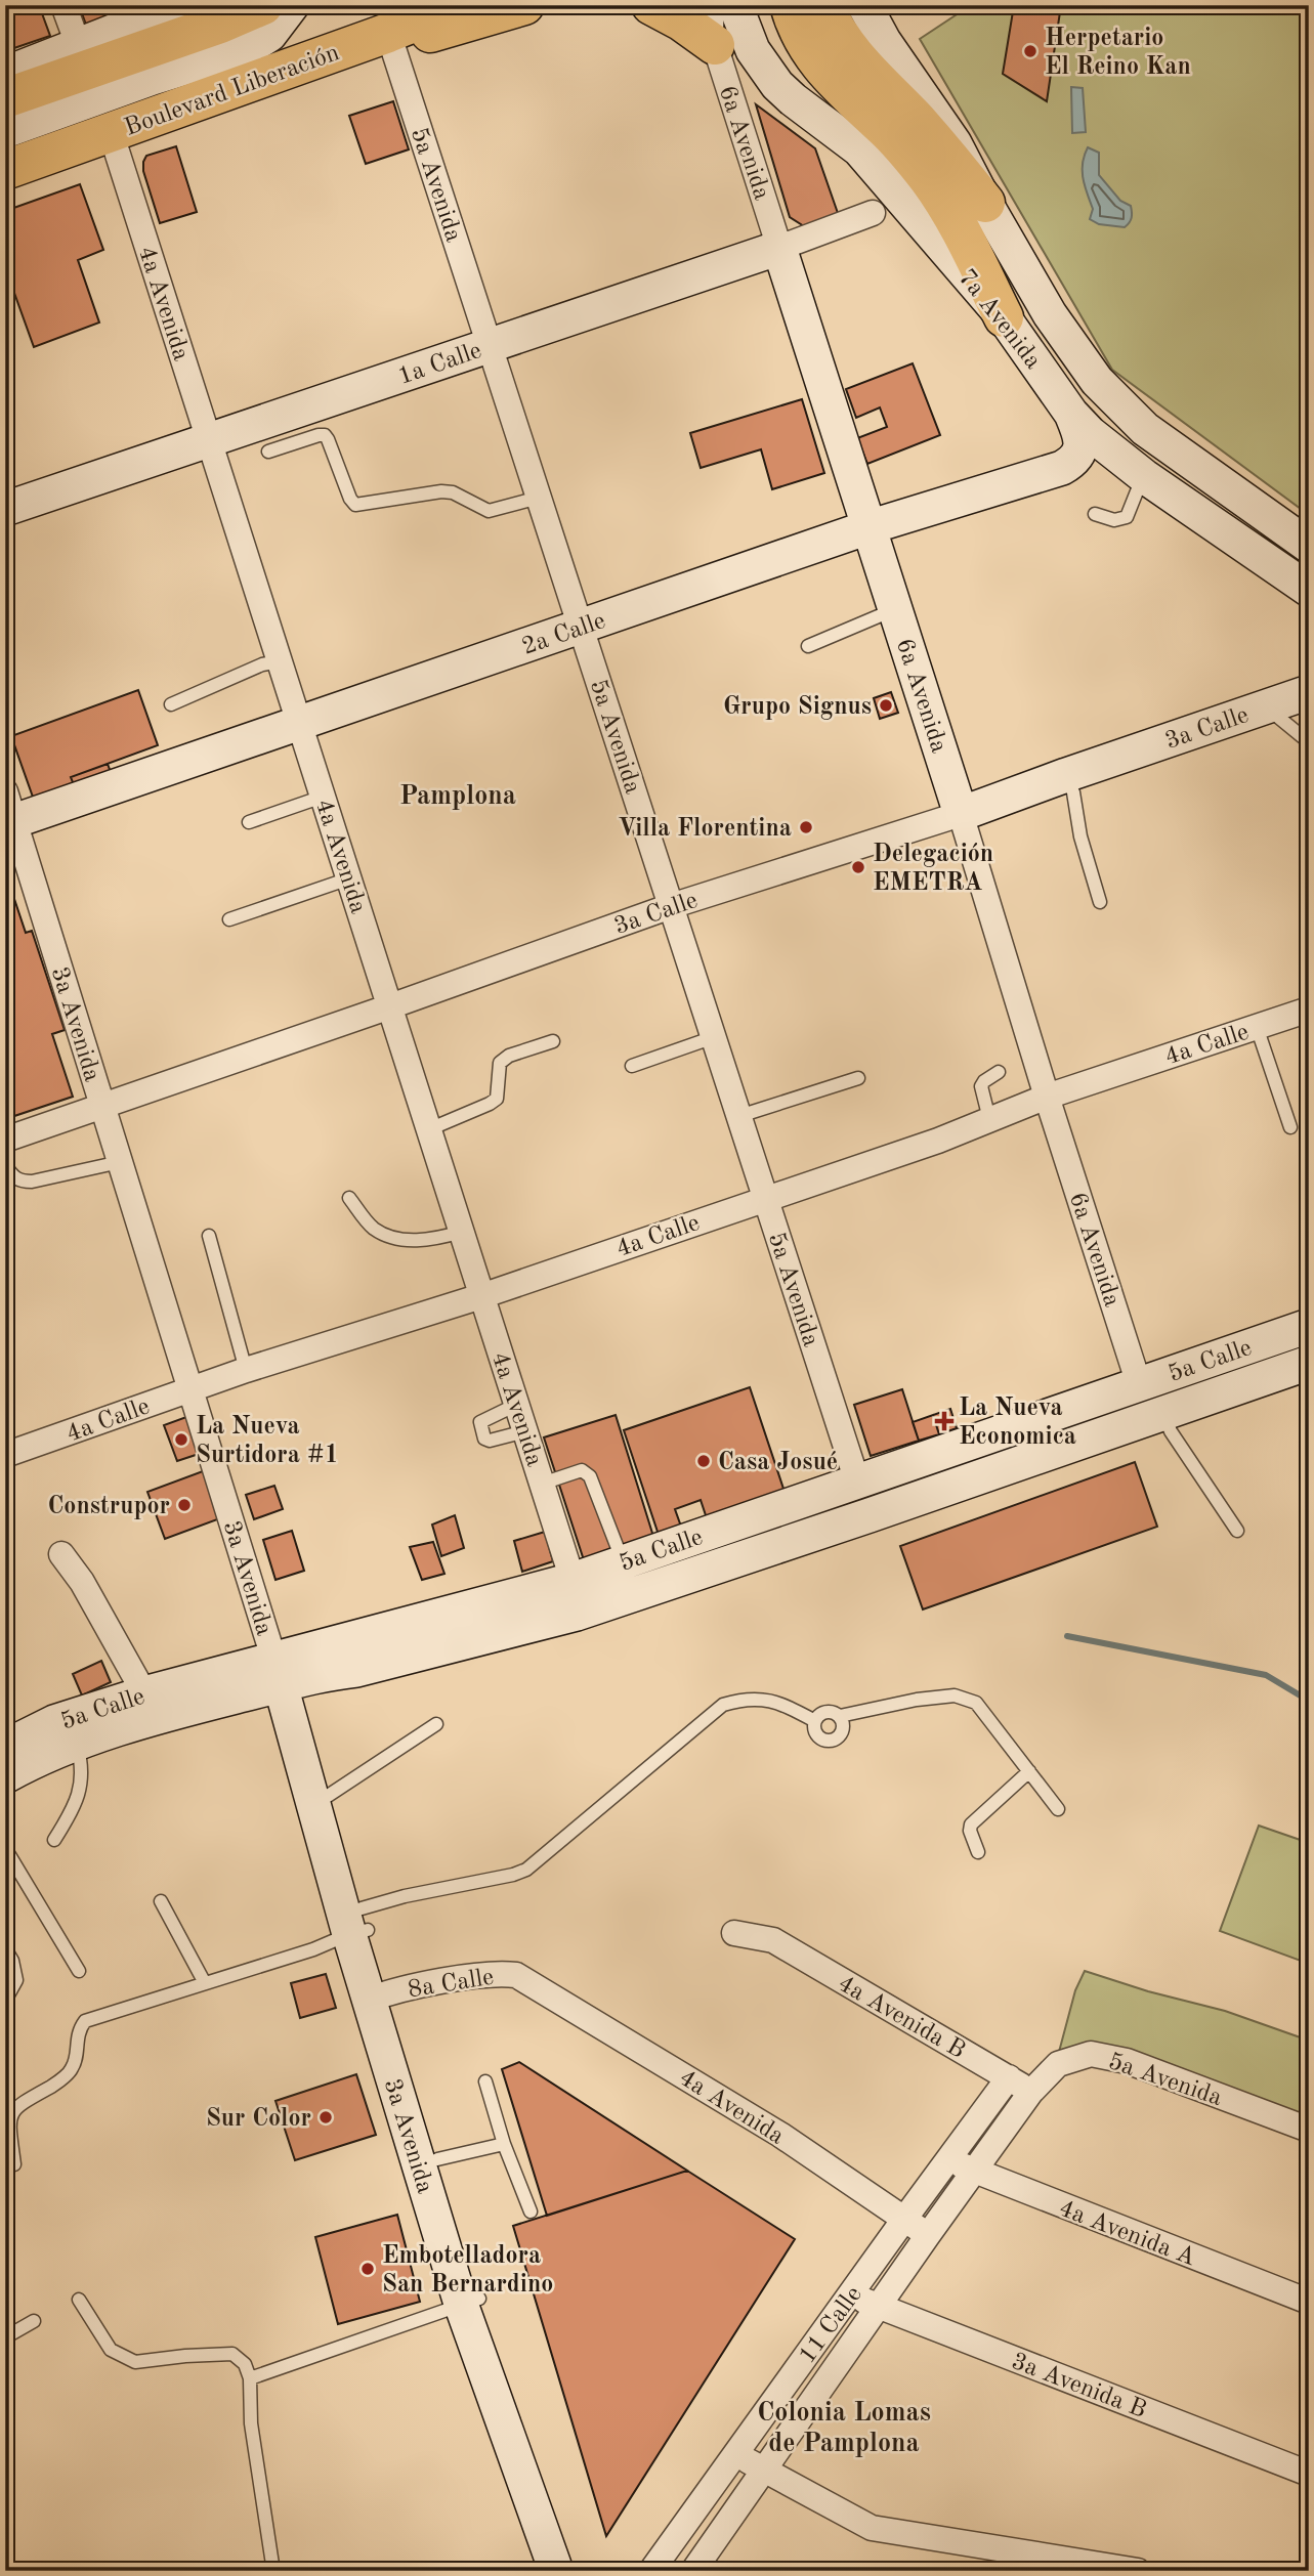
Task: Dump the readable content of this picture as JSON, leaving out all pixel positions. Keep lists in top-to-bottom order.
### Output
{
  "streets": {
    "highway": ["Boulevard Liberación"],
    "main road": [
      "6a Avenida",
      "7a Avenida",
      "1a Calle",
      "2a Calle",
      "3a Calle",
      "3a Avenida",
      "5a Calle"
    ],
    "street": [
      "5a Avenida",
      "4a Avenida",
      "4a Calle",
      "8a Calle",
      "4a Avenida B",
      "4a Avenida A",
      "11 Calle",
      "3a Avenida B"
    ]
  },
  "crossings": [
    ["Boulevard Liberación", "5a Avenida"],
    ["Boulevard Liberación", "4a Avenida"],
    ["6a Avenida", "1a Calle"],
    ["6a Avenida", "2a Calle"],
    ["6a Avenida", "3a Calle"],
    ["6a Avenida", "4a Calle"],
    ["6a Avenida", "5a Calle"],
    ["5a Avenida", "1a Calle"],
    ["5a Avenida", "2a Calle"],
    ["5a Avenida", "3a Calle"],
    ["5a Avenida", "4a Calle"],
    ["5a Avenida", "5a Calle"],
    ["5a Avenida", "4a Avenida B"],
    ["5a Avenida", "11 Calle"],
    ["4a Avenida", "1a Calle"],
    ["4a Avenida", "2a Calle"],
    ["4a Avenida", "3a Calle"],
    ["4a Avenida", "4a Calle"],
    ["4a Avenida", "5a Calle"],
    ["4a Avenida", "8a Calle"],
    ["4a Avenida", "11 Calle"],
    ["7a Avenida", "2a Calle"],
    ["2a Calle", "3a Avenida"],
    ["3a Calle", "3a Avenida"],
    ["3a Avenida", "4a Calle"],
    ["3a Avenida", "5a Calle"],
    ["3a Avenida", "8a Calle"],
    ["4a Avenida B", "11 Calle"],
    ["4a Avenida A", "11 Calle"],
    ["11 Calle", "3a Avenida B"]
  ],
  "districts": ["Pamplona", "Colonia Lomas de Pamplona"],
  "places": {
    "other": [
      "Herpetario El Reino Kan",
      "Grupo Signus",
      "Villa Florentina",
      "Delegación EMETRA",
      "La Nueva Surtidora #1",
      "Casa Josué",
      "Construpor",
      "Sur Color",
      "Embotelladora San Bernardino"
    ],
    "health": ["La Nueva Economica"]
  }
}
